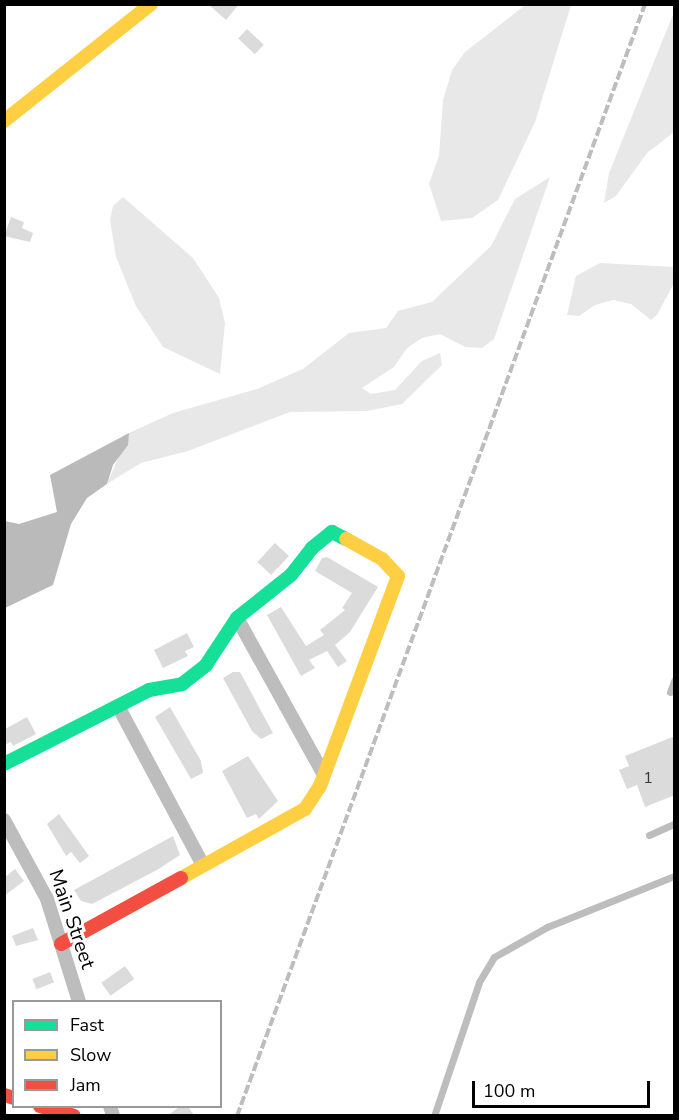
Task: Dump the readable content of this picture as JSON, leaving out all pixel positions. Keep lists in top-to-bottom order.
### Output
{
  "streets": {
    "street": ["Main Street"]
  },
  "house_numbers": ["1"],
  "legend": ["Fast", "Slow", "Jam"],
  "scale_bar": "100 m"
}
